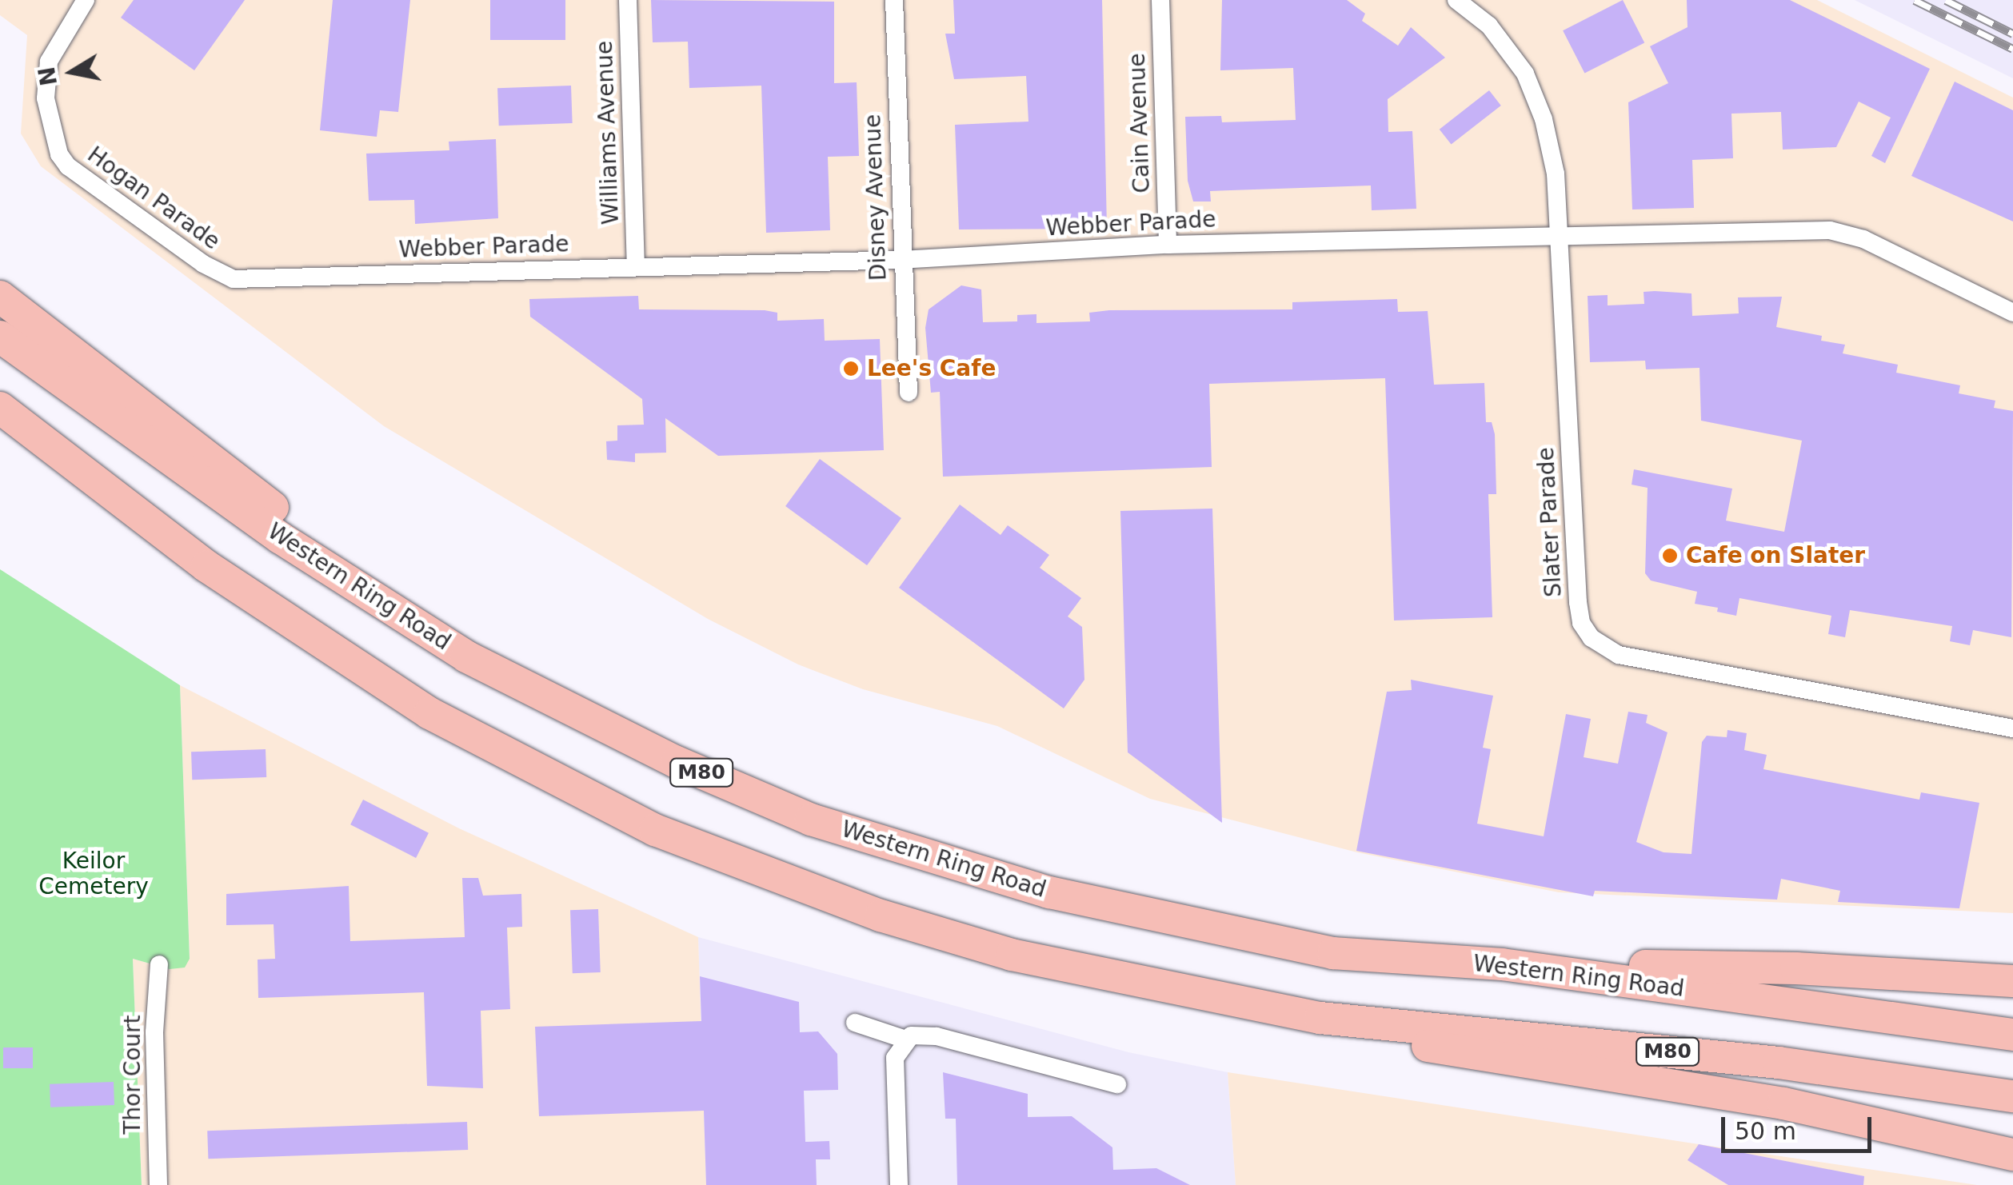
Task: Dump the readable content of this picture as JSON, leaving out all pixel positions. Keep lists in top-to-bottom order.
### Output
{
  "streets": {
    "highway": ["Western Ring Road", "M80"],
    "street": [
      "Cain Avenue",
      "Williams Avenue",
      "Disney Avenue",
      "Hogan Parade",
      "Webber Parade",
      "Slater Parade",
      "Thor Court"
    ]
  },
  "crossings": [
    ["Cain Avenue", "Webber Parade"],
    ["Williams Avenue", "Webber Parade"],
    ["Disney Avenue", "Webber Parade"],
    ["Hogan Parade", "Webber Parade"],
    ["Webber Parade", "Slater Parade"]
  ],
  "parks": ["Keilor Cemetery"],
  "places": ["Lee's Cafe", "Cafe on Slater"],
  "scale_bar": "50 m",
  "north": "left"
}
